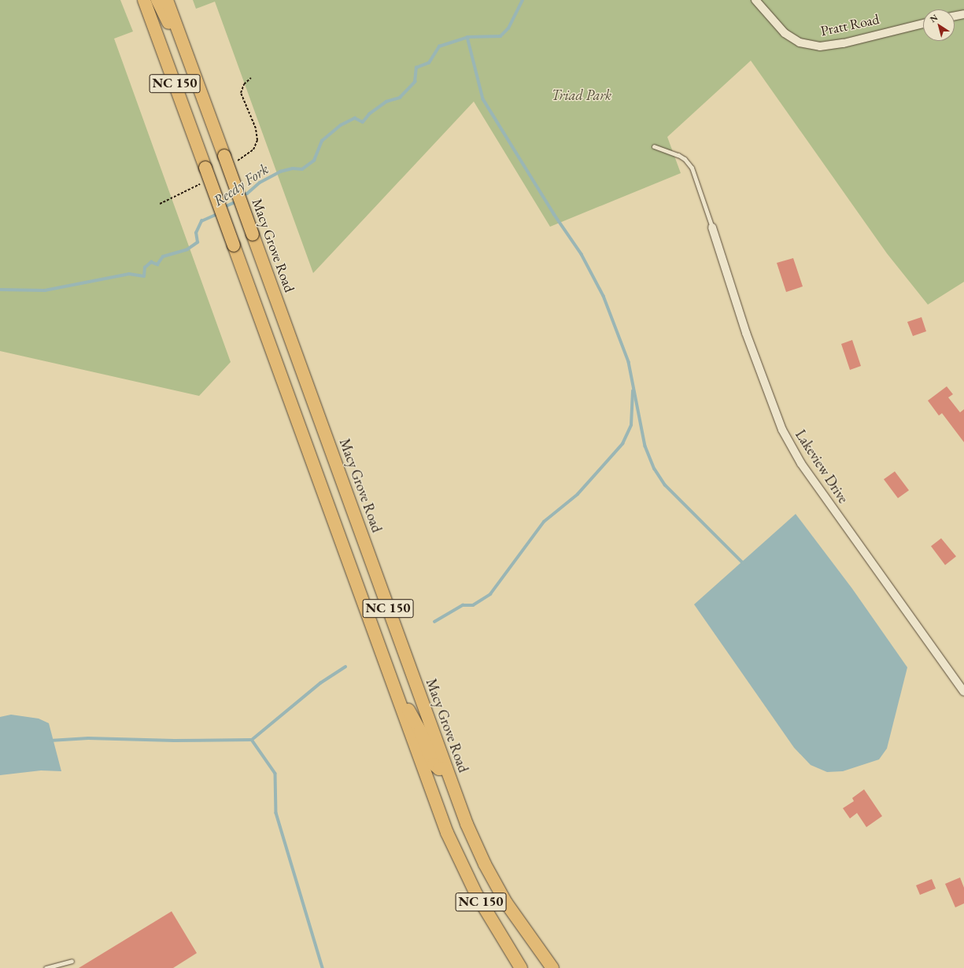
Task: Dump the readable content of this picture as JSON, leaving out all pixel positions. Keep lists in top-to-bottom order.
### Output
{
  "streets": {
    "main road": ["NC 150", "Macy Grove Road"],
    "street": ["Pratt Road", "Lakeview Drive"]
  },
  "water": ["Reedy Fork"],
  "parks": ["Triad Park"],
  "north": "top left"
}
